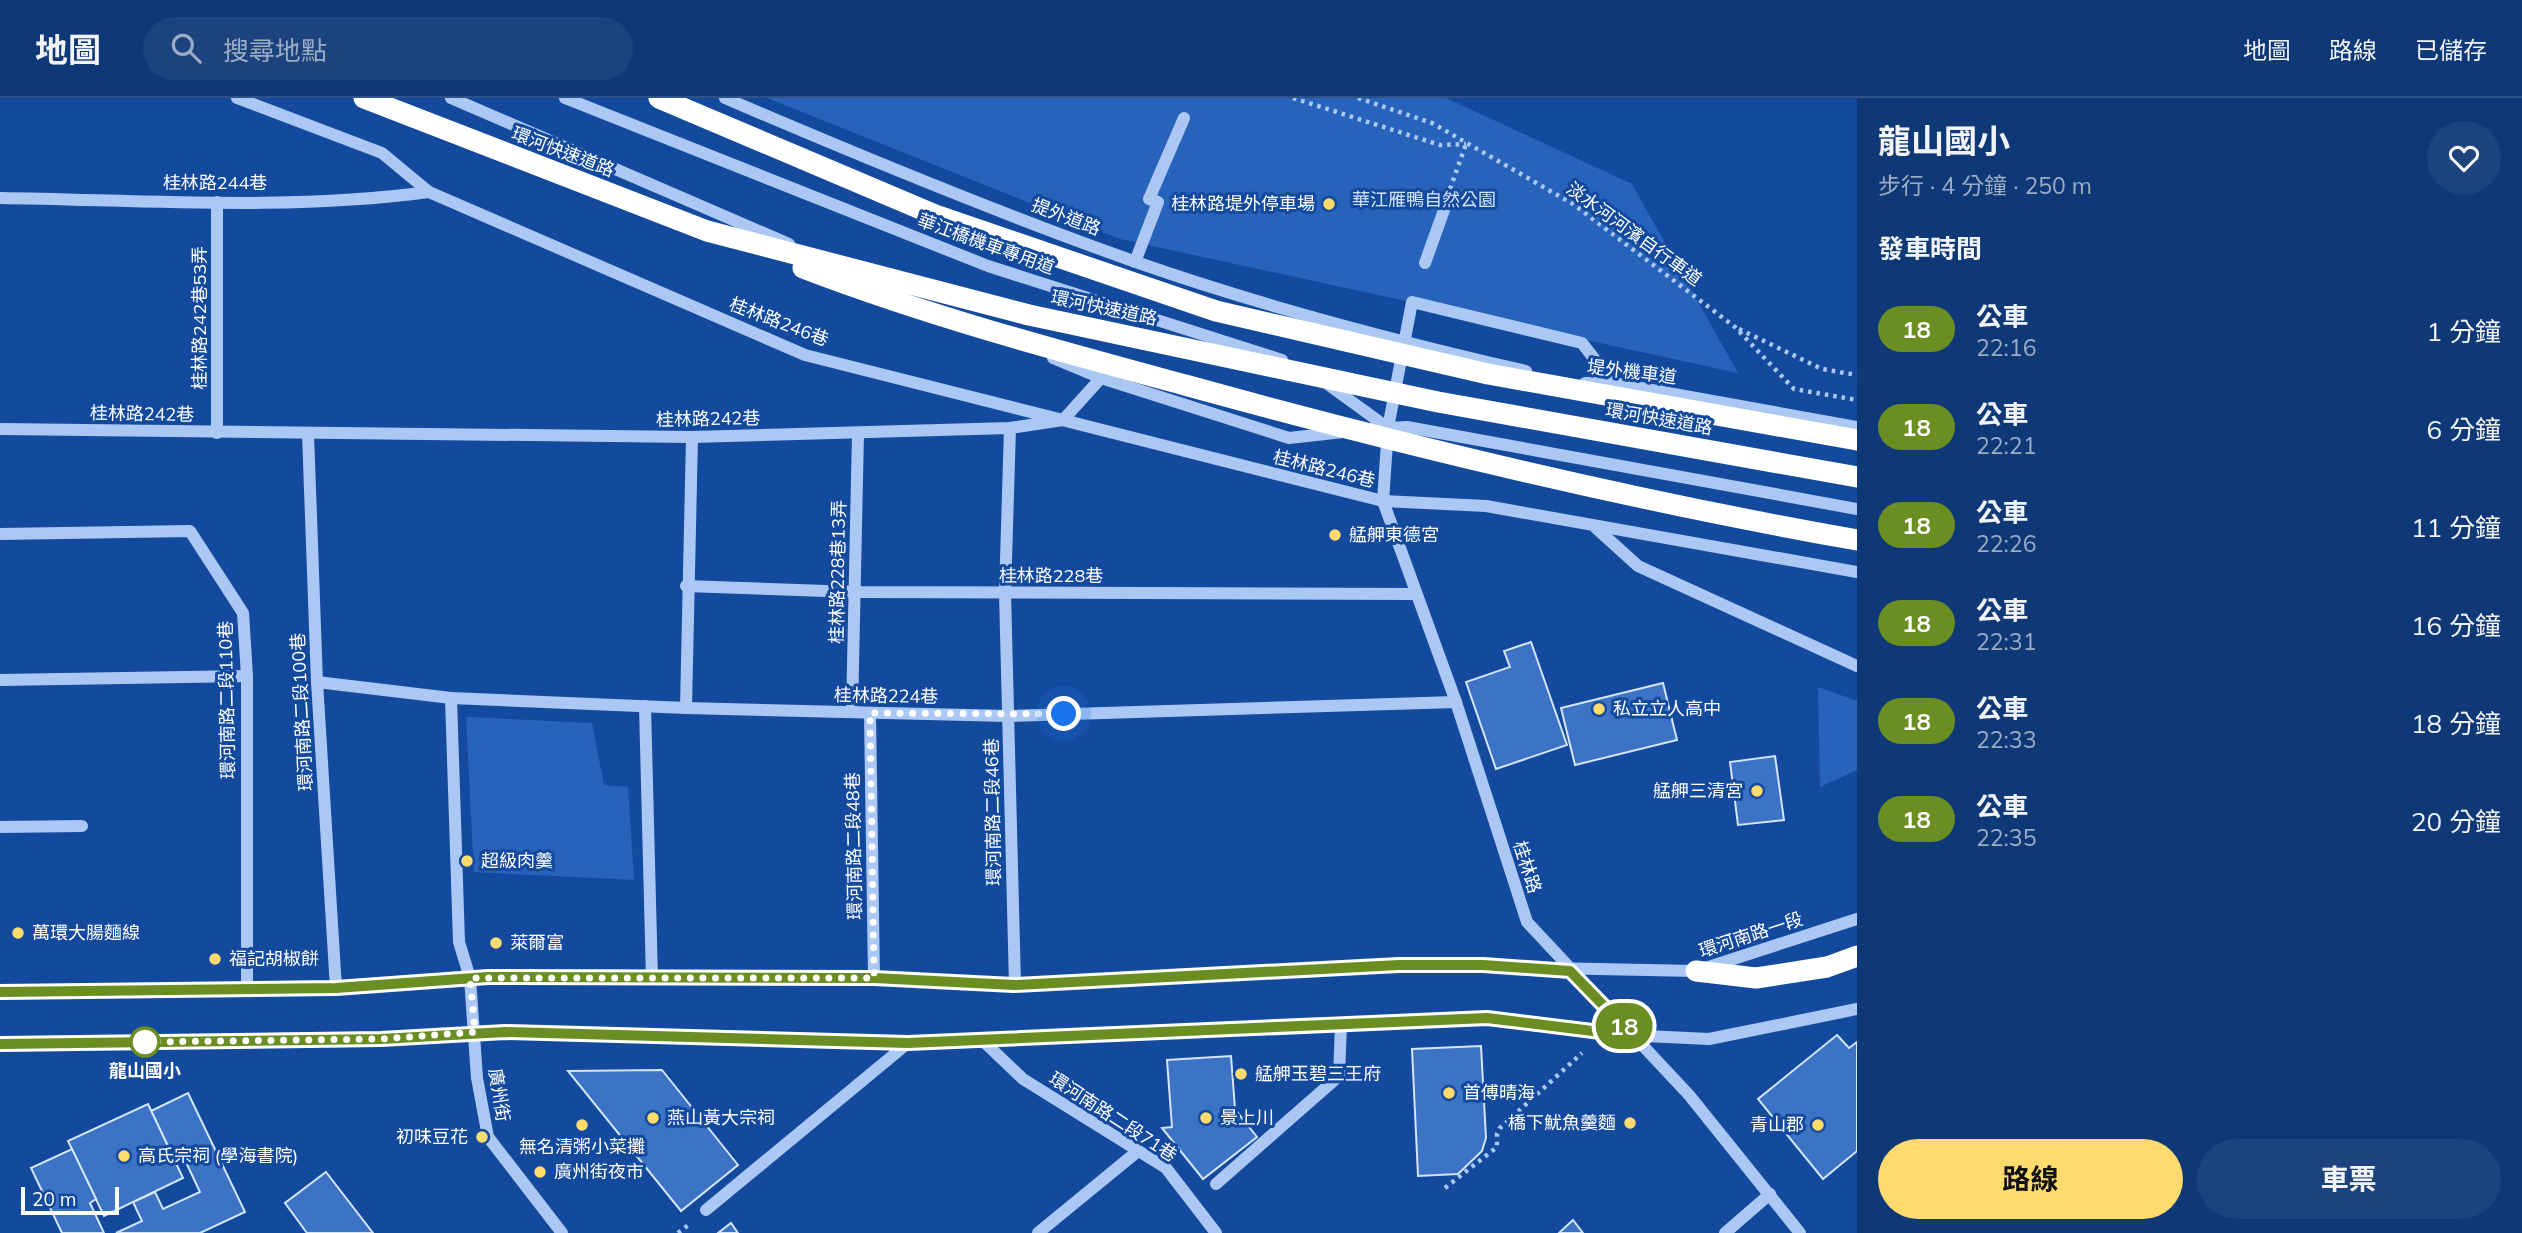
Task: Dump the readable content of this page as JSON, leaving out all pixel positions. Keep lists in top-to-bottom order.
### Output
{
  "streets": {
    "highway": ["環河快速道路"],
    "street": [
      "桂林路244巷",
      "提外道路",
      "華江橋機車專用道",
      "桂林路242巷53弄",
      "桂林路246巷",
      "堤外機車道",
      "桂林路242巷",
      "桂林路228巷13弄",
      "桂林路228巷",
      "桂林路224巷",
      "環河南路二段110巷",
      "環河南路二段100巷",
      "環河南路二段46巷",
      "環河南路二段48巷",
      "桂林路",
      "環河南路一段",
      "廣州街",
      "環河南路二段71巷"
    ],
    "path": ["淡水河河濱自行車道"]
  },
  "crossings": [
    ["桂林路244巷", "桂林路242巷53弄"],
    ["桂林路244巷", "桂林路246巷"],
    ["提外道路", "堤外機車道"],
    ["提外道路", "桂林路"],
    ["華江橋機車專用道", "桂林路"],
    ["桂林路242巷53弄", "桂林路242巷"],
    ["桂林路246巷", "桂林路242巷"],
    ["桂林路246巷", "桂林路"],
    ["堤外機車道", "桂林路"],
    ["桂林路242巷", "桂林路228巷13弄"],
    ["桂林路242巷", "環河南路二段100巷"],
    ["桂林路242巷", "環河南路二段46巷"],
    ["桂林路228巷13弄", "桂林路228巷"],
    ["桂林路228巷13弄", "桂林路224巷"],
    ["桂林路228巷", "環河南路二段46巷"],
    ["桂林路228巷", "桂林路"],
    ["桂林路224巷", "環河南路二段100巷"],
    ["桂林路224巷", "環河南路二段46巷"],
    ["桂林路224巷", "環河南路二段48巷"],
    ["桂林路224巷", "桂林路"],
    ["桂林路224巷", "廣州街"],
    ["環河南路二段110巷", "環河南路一段"],
    ["環河南路二段100巷", "環河南路一段"],
    ["環河南路二段46巷", "環河南路一段"],
    ["環河南路二段48巷", "環河南路一段"],
    ["桂林路", "環河南路一段"],
    ["環河南路一段", "廣州街"]
  ],
  "parks": ["華江雁鴨自然公園"],
  "places": [
    "桂林路堤外停車場",
    "艋舺東德宮",
    "私立立人高中",
    "艋舺三清宮",
    "超級肉羹",
    "萬環大腸麵線",
    "萊爾富",
    "福記胡椒餅",
    "龍山國小",
    "艋舺玉碧三王府",
    "首傅晴海",
    "燕山黃大宗祠",
    "景上川",
    "橋下魷魚羹麵",
    "無名清粥小菜攤",
    "青山郡",
    "初味豆花",
    "高氏宗祠 (學海書院)",
    "廣州街夜市"
  ],
  "lines": ["bus line 18"],
  "scale_bar": "20 m",
  "page": {
    "header": "地圖",
    "search": "搜尋地點",
    "nav": ["地圖", "路線", "已儲存"],
    "on_map": "18",
    "heading": [
      ["龍山國小", "步行 · 4 分鐘 · 250 m"],
      "發車時間"
    ],
    "list": [
      {
        "mark": "18",
        "name": "公車",
        "note": "22:16",
        "value": "1 分鐘"
      },
      {
        "mark": "18",
        "name": "公車",
        "note": "22:21",
        "value": "6 分鐘"
      },
      {
        "mark": "18",
        "name": "公車",
        "note": "22:26",
        "value": "11 分鐘"
      },
      {
        "mark": "18",
        "name": "公車",
        "note": "22:31",
        "value": "16 分鐘"
      },
      {
        "mark": "18",
        "name": "公車",
        "note": "22:33",
        "value": "18 分鐘"
      },
      {
        "mark": "18",
        "name": "公車",
        "note": "22:35",
        "value": "20 分鐘"
      }
    ],
    "buttons": ["路線", "車票"],
    "scale": "20 m"
  }
}
